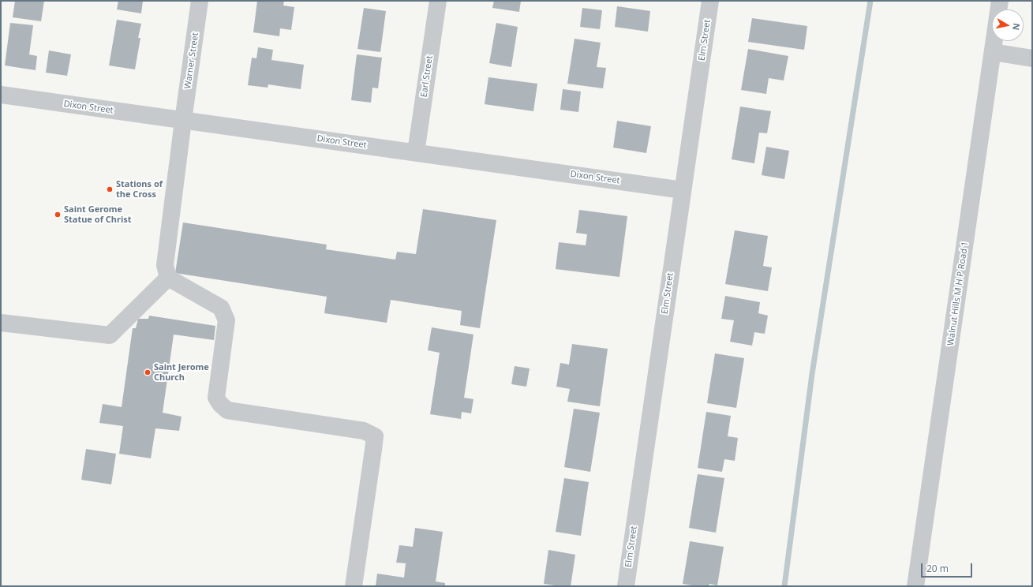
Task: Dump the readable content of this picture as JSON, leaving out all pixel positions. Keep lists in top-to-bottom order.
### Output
{
  "streets": {
    "street": [
      "Elm Street",
      "Warner Street",
      "Earl Street",
      "Dixon Street",
      "Walnut Hills M H P Road 1"
    ]
  },
  "crossings": [
    ["Elm Street", "Dixon Street"],
    ["Warner Street", "Dixon Street"],
    ["Earl Street", "Dixon Street"]
  ],
  "places": ["Stations of the Cross", "Saint Gerome Statue of Christ", "Saint Jerome Church"],
  "scale_bar": "20 m",
  "north": "right"
}
